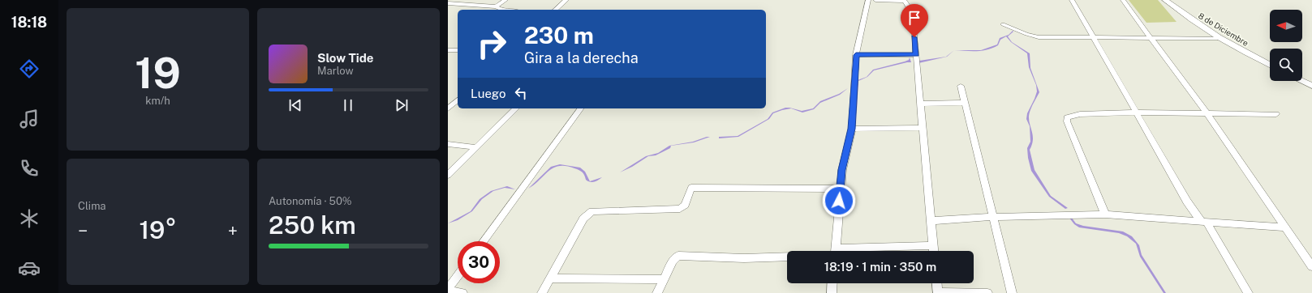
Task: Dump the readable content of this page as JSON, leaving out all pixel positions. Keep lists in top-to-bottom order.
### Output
{
  "streets": {
    "street": ["8 de Diciembre"]
  },
  "north": "left",
  "page": {
    "tabs": "18:18",
    "tile": [
      ["19", "km/h"],
      "Clima",
      ["Autonomía · 50%", "250 km"]
    ],
    "turn": ["230 m", "Gira a la derecha"],
    "song": ["Slow Tide", "Marlow"],
    "then": "Luego",
    "heat": ["−", "19°", "+"],
    "limit": "30",
    "trip": "18:19 · 1 min · 350 m"
  }
}
